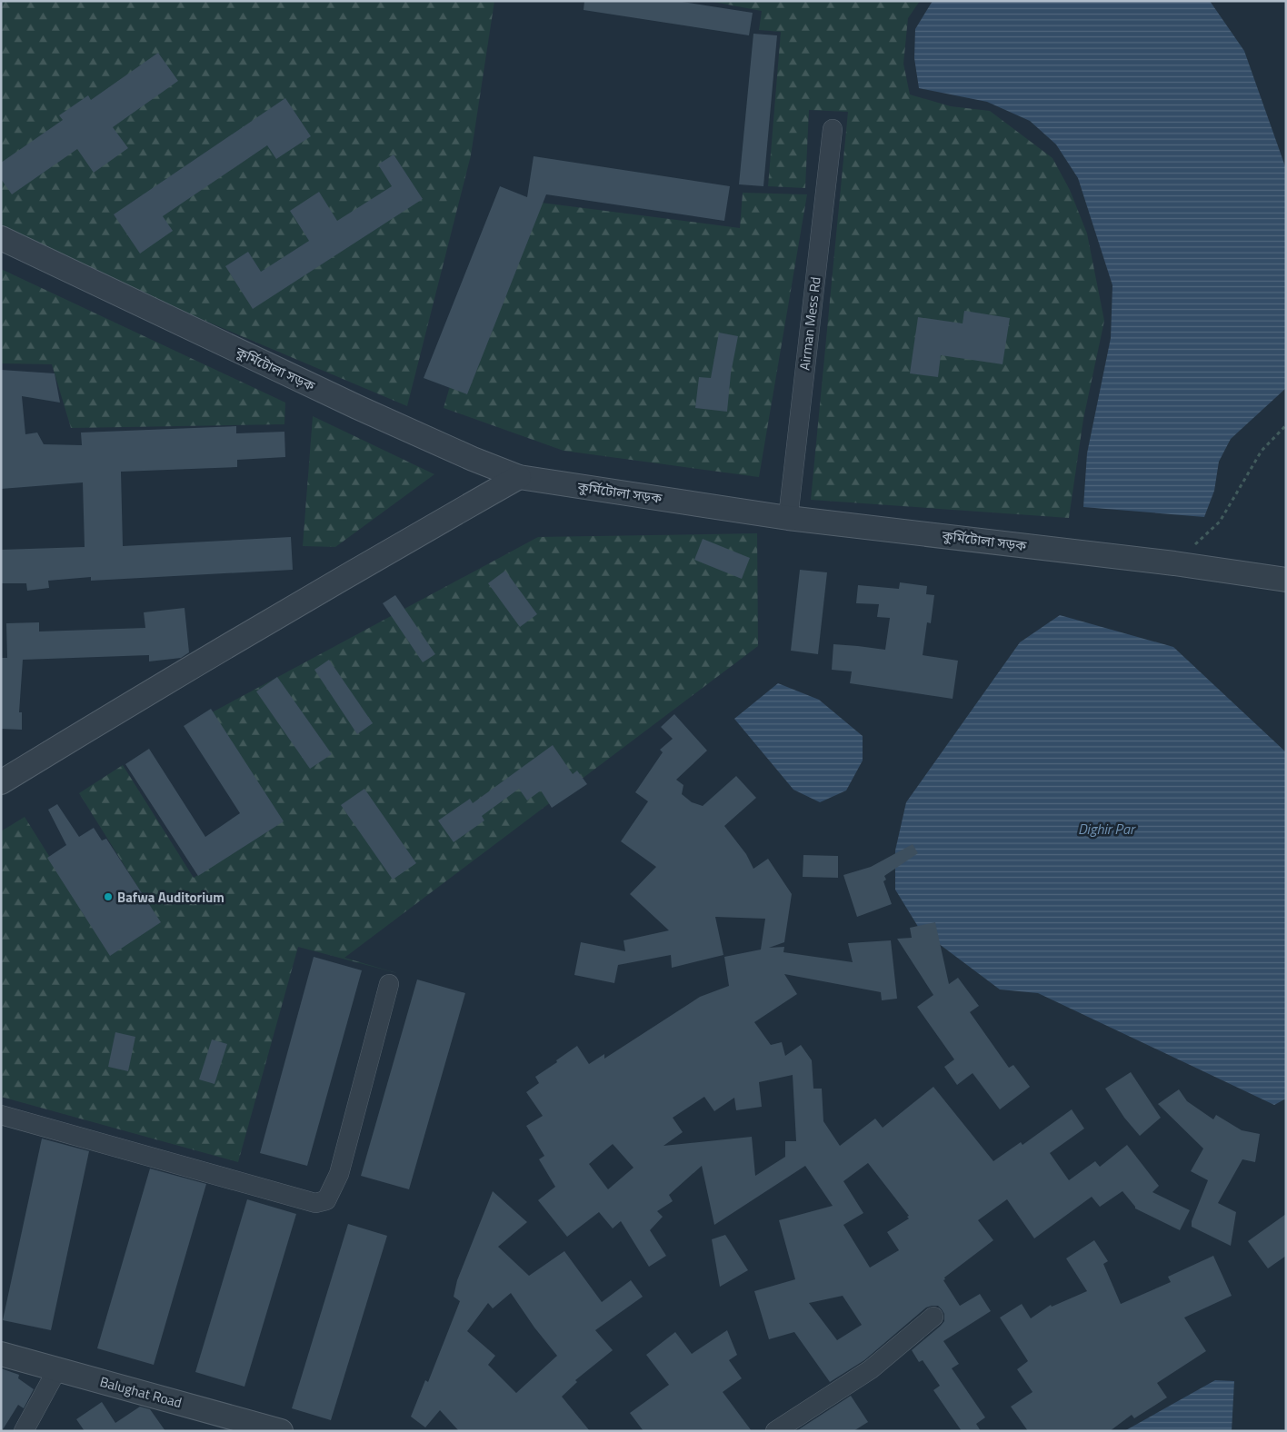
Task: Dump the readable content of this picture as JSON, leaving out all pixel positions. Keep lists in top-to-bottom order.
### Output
{
  "streets": {
    "street": ["Airman Mess Rd", "কুর্মিটোলা সড়ক", "Balughat Road"]
  },
  "crossings": [
    ["Airman Mess Rd", "কুর্মিটোলা সড়ক"]
  ],
  "water": ["Dighir Par"],
  "places": ["Bafwa Auditorium"]
}
